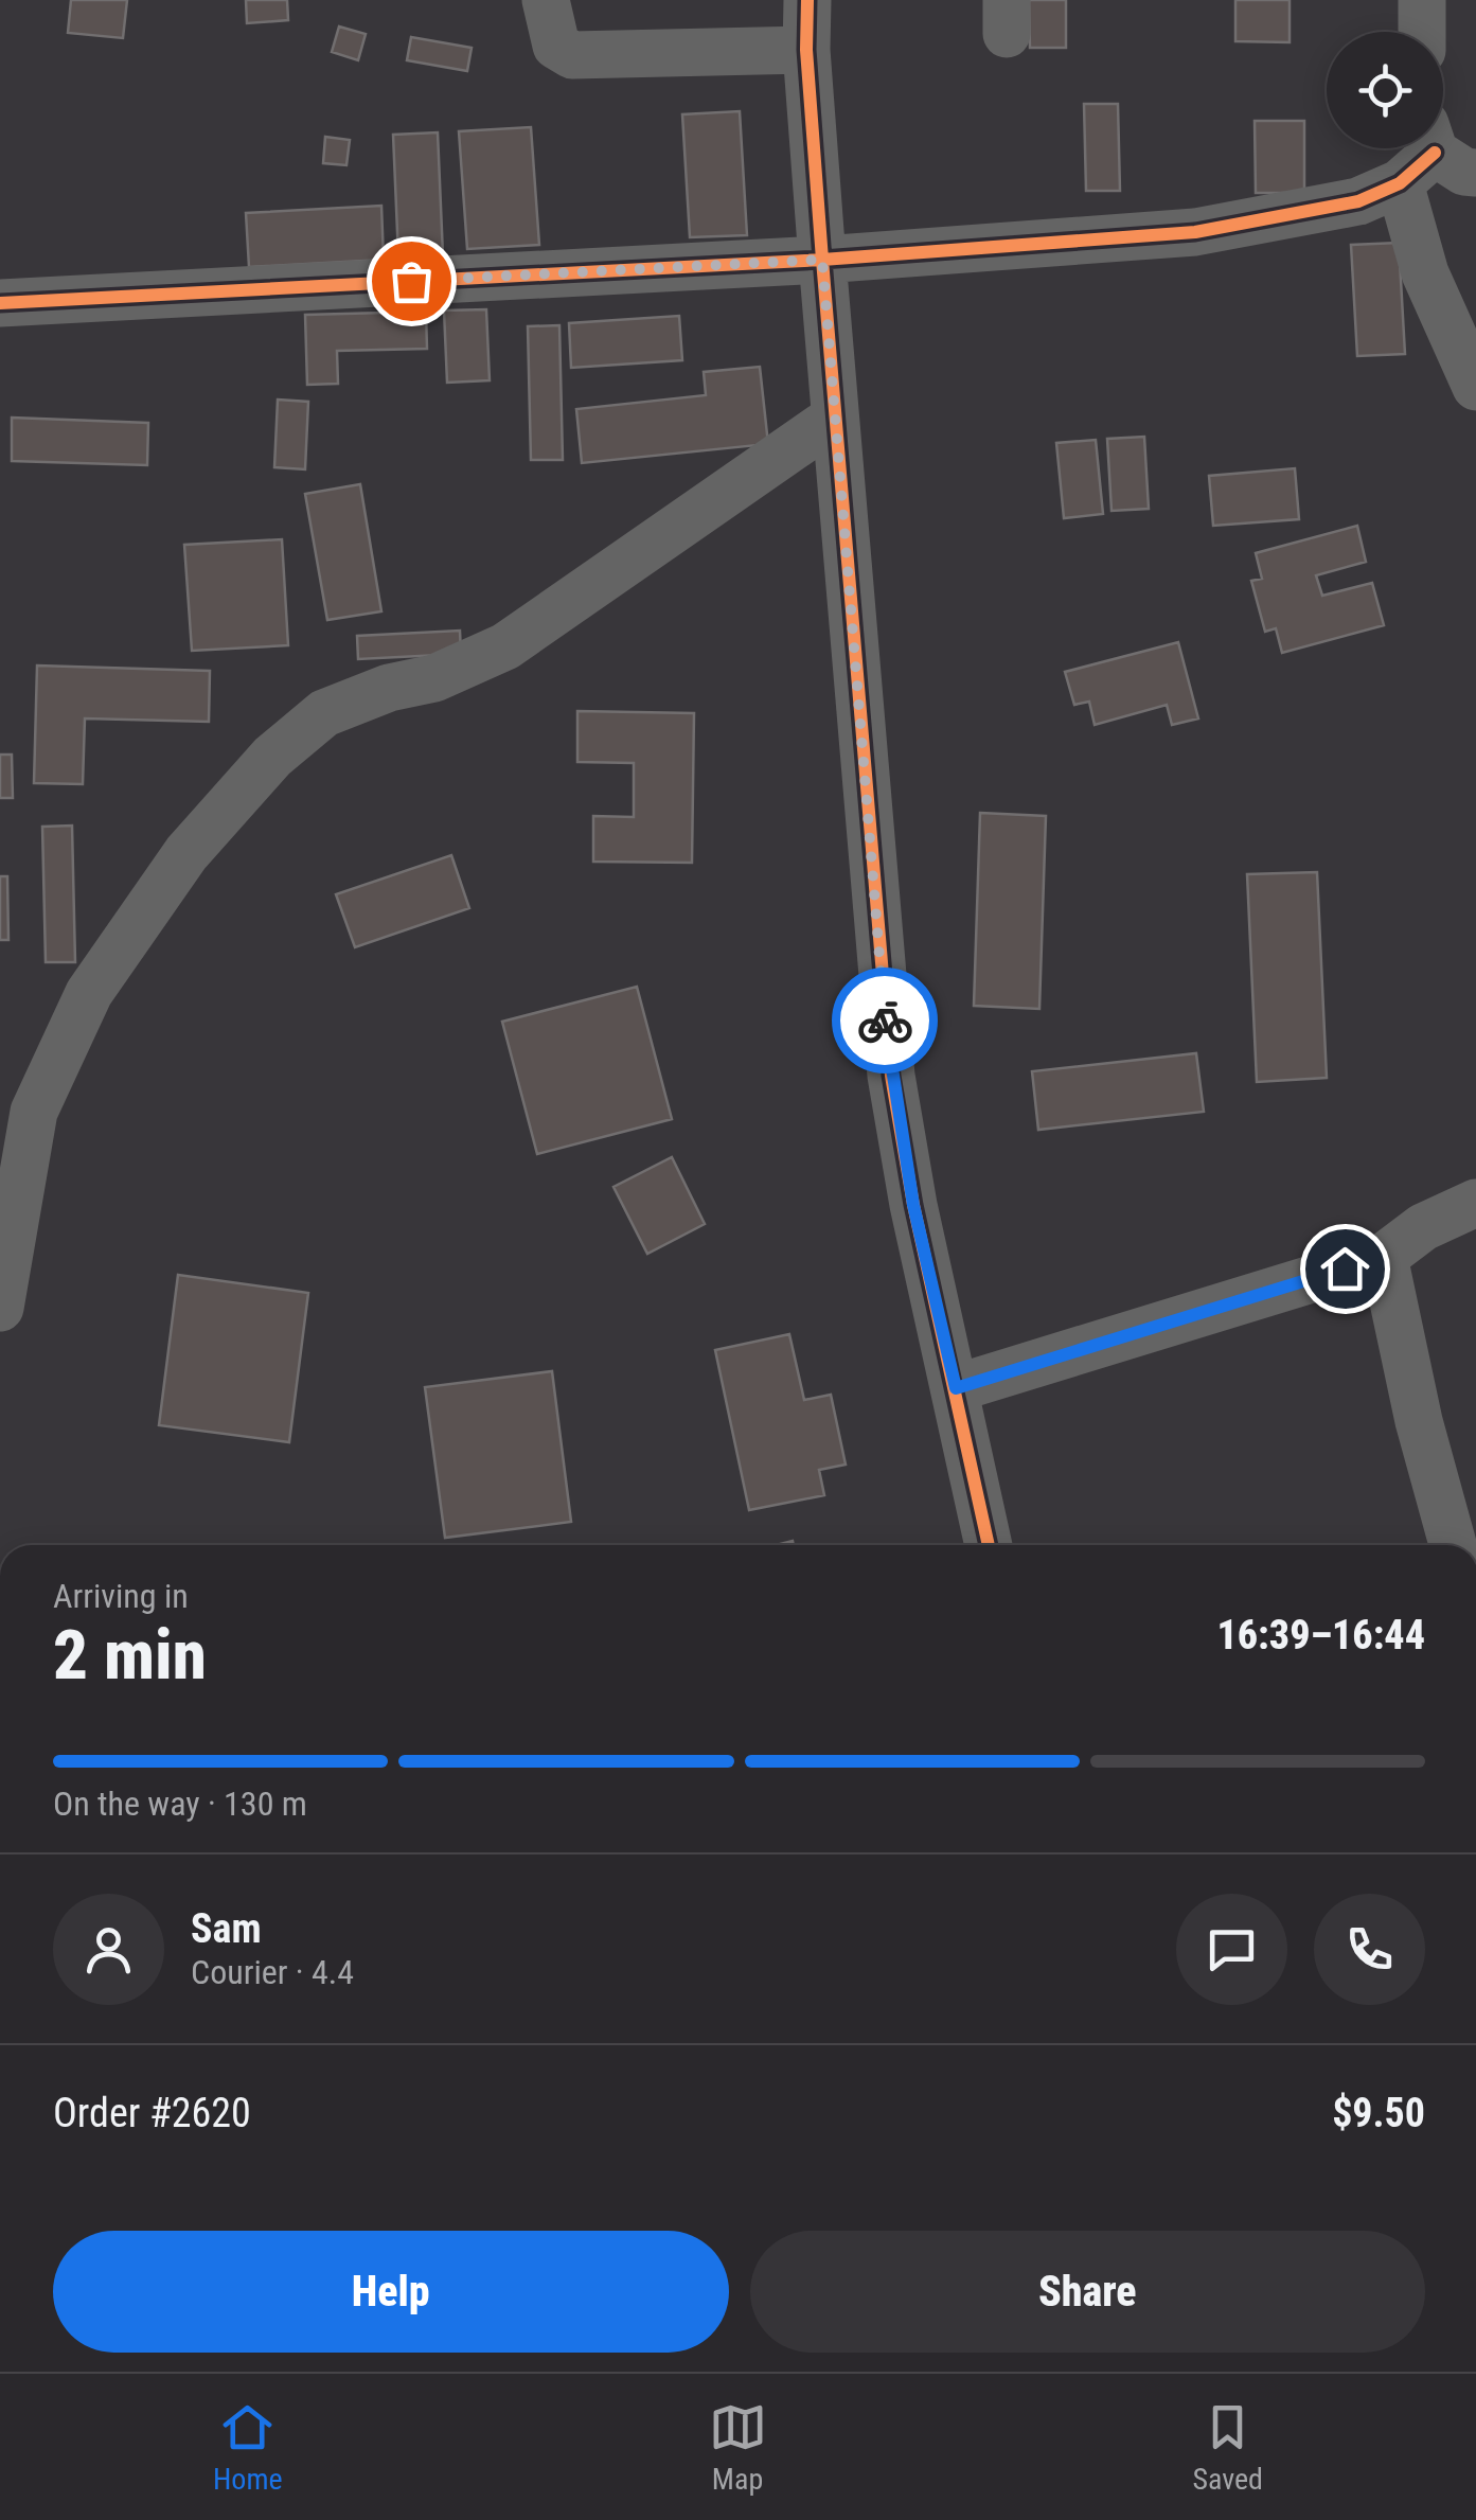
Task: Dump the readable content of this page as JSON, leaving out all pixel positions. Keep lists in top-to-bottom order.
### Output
{
  "page": {
    "heading": ["2 min", "Arriving in", "16:39–16:44"],
    "panel": [
      "Sam",
      "Courier · 4.4",
      "Order #2620",
      "$9.50"
    ],
    "bar": "On the way · 130 m",
    "buttons": ["Help", "Share"],
    "tabs": ["Home", "Map", "Saved"]
  }
}
